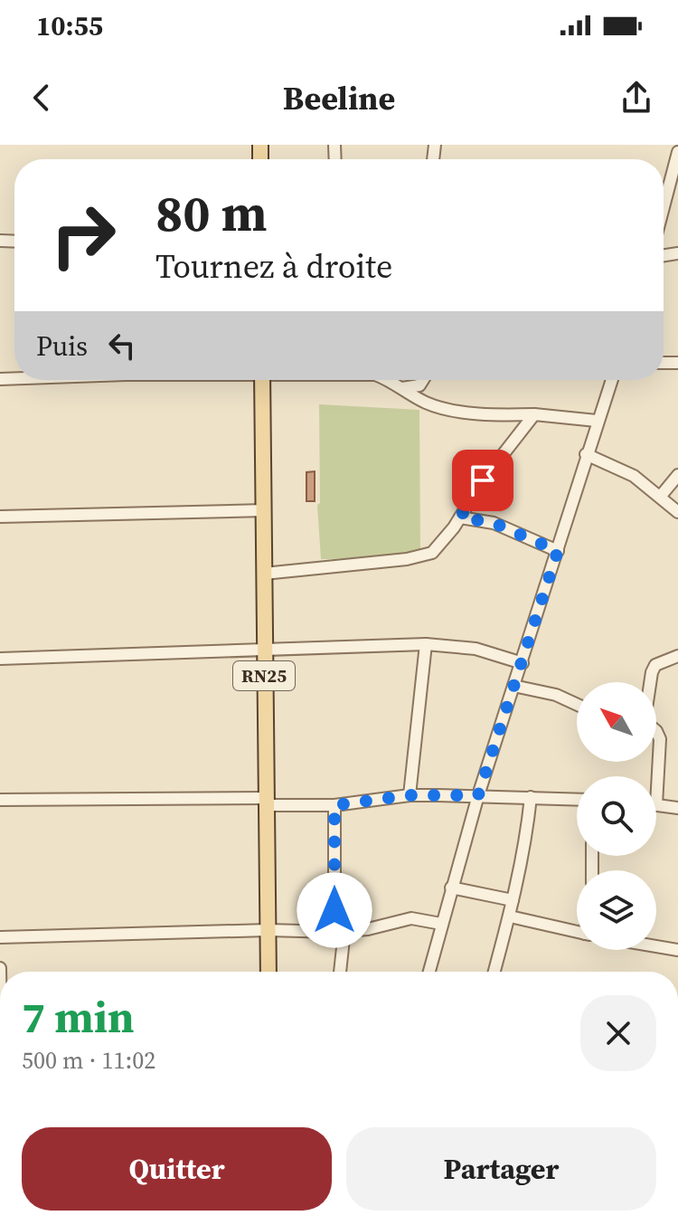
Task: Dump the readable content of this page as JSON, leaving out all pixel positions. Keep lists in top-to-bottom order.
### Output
{
  "streets": {
    "main road": ["RN25"]
  },
  "north": "top left",
  "page": {
    "status": "10:55",
    "header": "Beeline",
    "turn": ["80 m", "Tournez à droite"],
    "then": "Puis",
    "heading": ["7 min", "500 m · 11:02"],
    "buttons": ["Quitter", "Partager"]
  }
}
